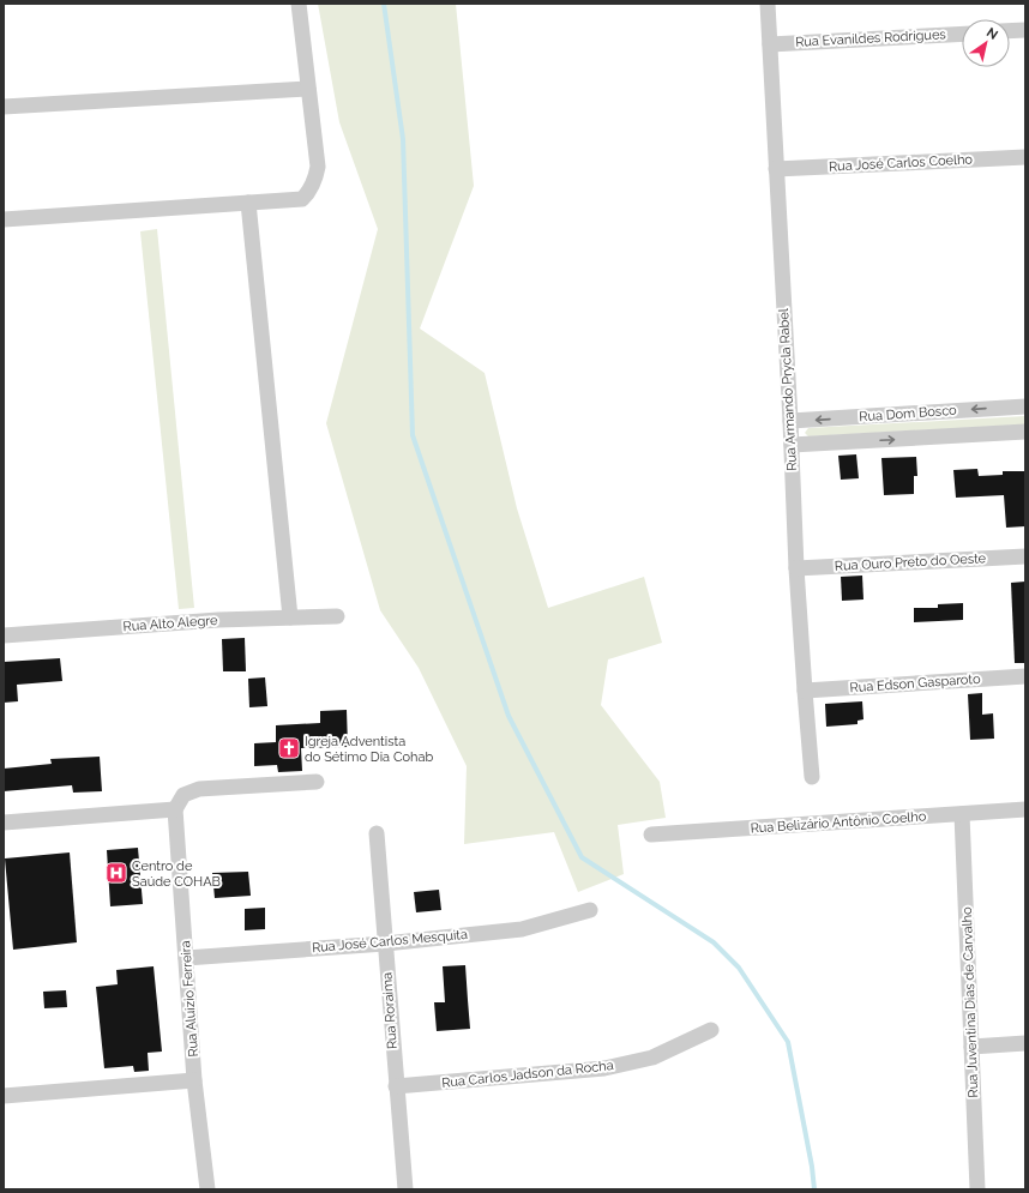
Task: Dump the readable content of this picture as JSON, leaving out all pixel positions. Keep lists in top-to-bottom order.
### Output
{
  "streets": {
    "street": [
      "Rua Evanildes Rodrigues",
      "Rua José Carlos Coelho",
      "Rua Armando Prycla Rabel",
      "Rua Dom Bosco",
      "Rua Ouro Preto do Oeste",
      "Rua Alto Alegre",
      "Rua Edson Gasparoto",
      "Rua Belizário Antônio Coelho",
      "Rua José Carlos Mesquita",
      "Rua Aluizio Ferreira",
      "Rua Juventina Dias de Carvalho",
      "Rua Roraima",
      "Rua Carlos Jadson da Rocha"
    ]
  },
  "crossings": [
    ["Rua Evanildes Rodrigues", "Rua Armando Prycla Rabel"],
    ["Rua José Carlos Coelho", "Rua Armando Prycla Rabel"],
    ["Rua Armando Prycla Rabel", "Rua Dom Bosco"],
    ["Rua Armando Prycla Rabel", "Rua Ouro Preto do Oeste"],
    ["Rua Armando Prycla Rabel", "Rua Edson Gasparoto"],
    ["Rua Belizário Antônio Coelho", "Rua Juventina Dias de Carvalho"],
    ["Rua José Carlos Mesquita", "Rua Aluizio Ferreira"],
    ["Rua José Carlos Mesquita", "Rua Roraima"],
    ["Rua Roraima", "Rua Carlos Jadson da Rocha"]
  ],
  "places": {
    "church": ["Igreja Adventista do Sétimo Dia Cohab"],
    "hospital": ["Centro de Saúde COHAB"]
  },
  "north": "top right"
}
